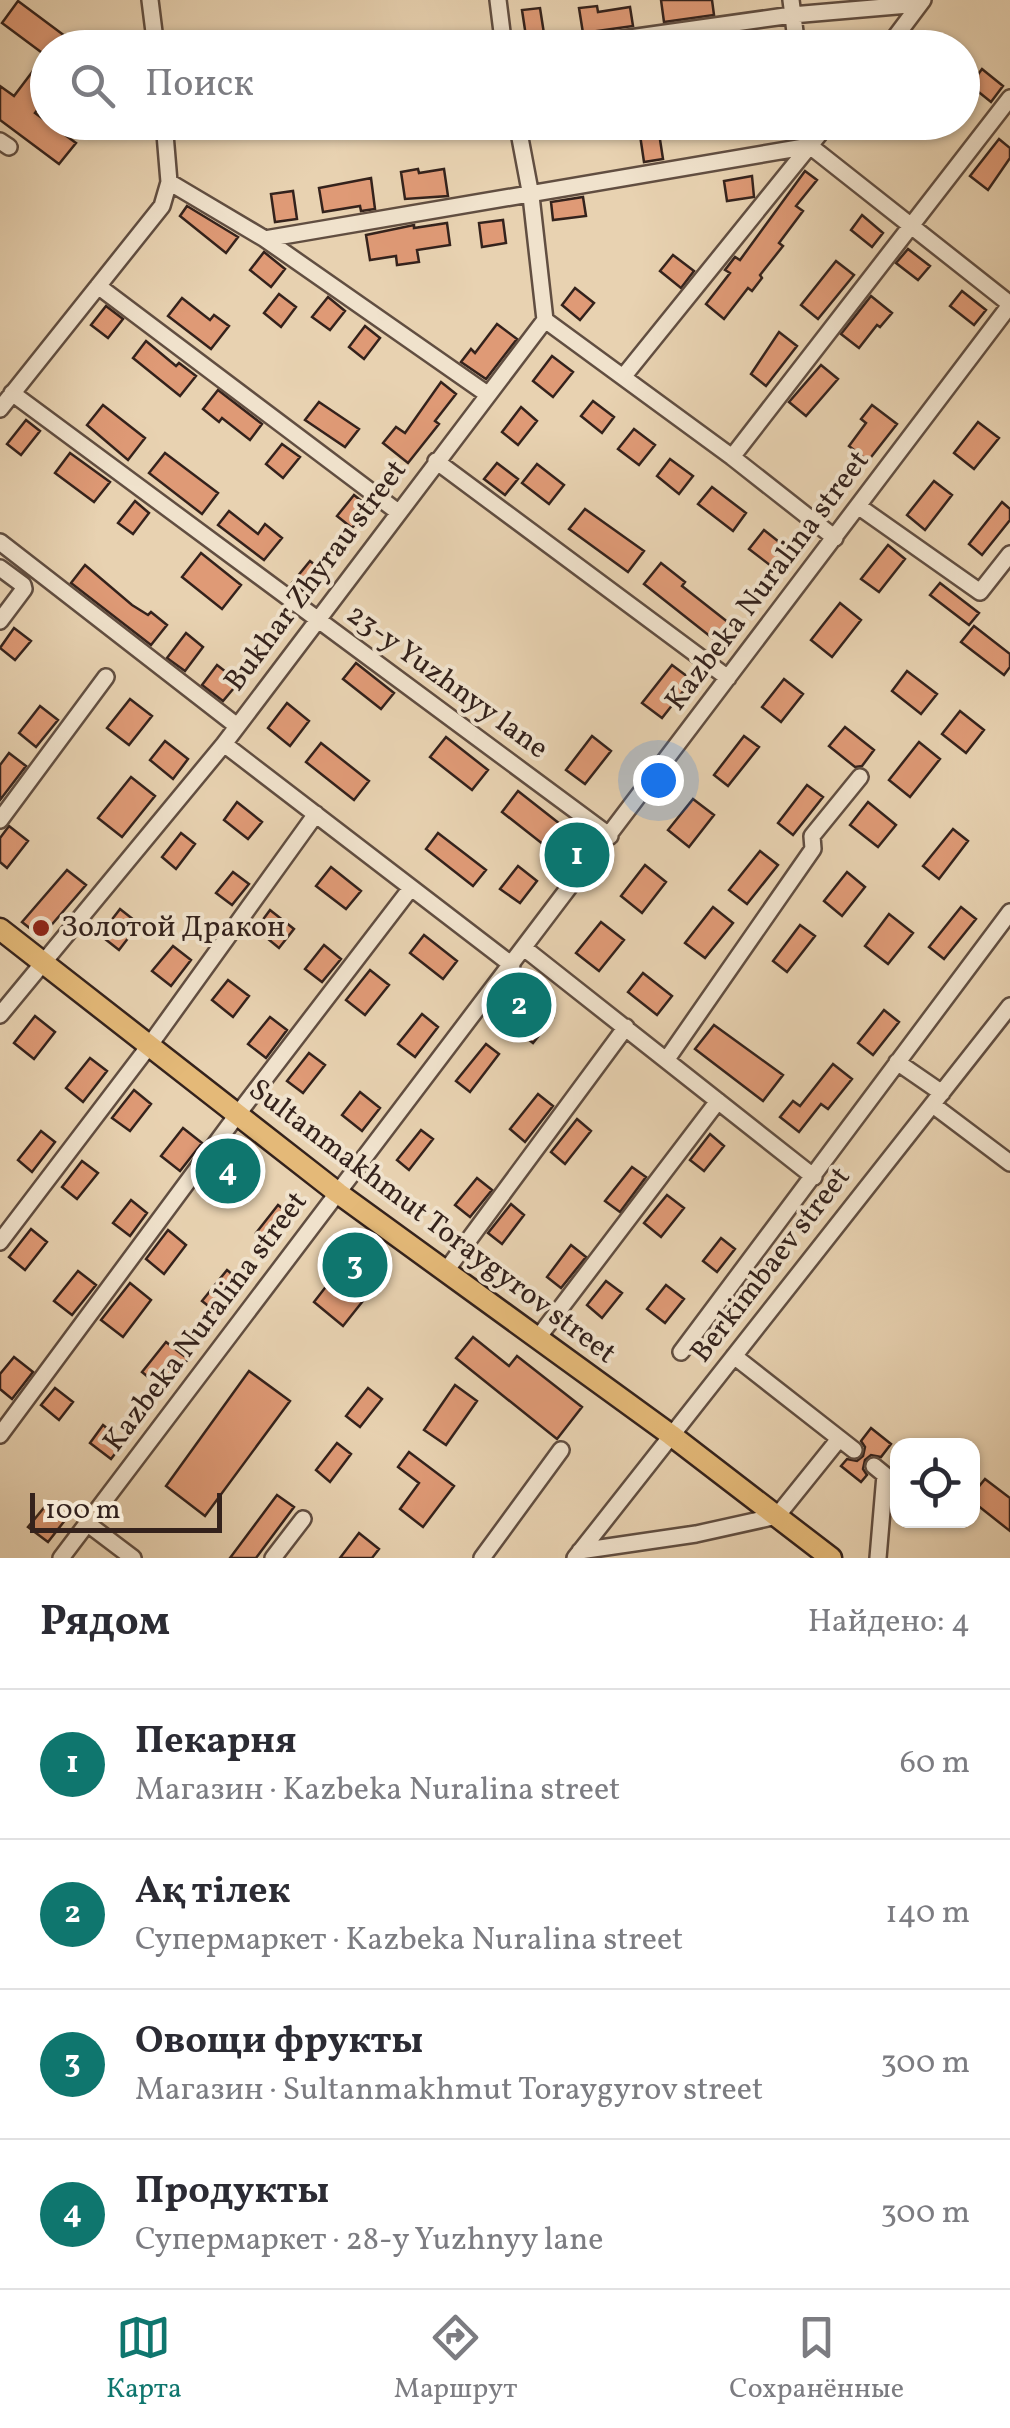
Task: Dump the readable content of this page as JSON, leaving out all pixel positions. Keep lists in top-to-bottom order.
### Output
{
  "streets": {
    "main road": ["Sultanmakhmut Toraygyrov street"],
    "street": [
      "Bukhar Zhyrau street",
      "Kazbeka Nuralina street",
      "23-y Yuzhnyy lane",
      "Berkimbaev street"
    ]
  },
  "crossings": [
    ["Bukhar Zhyrau street", "23-y Yuzhnyy lane"],
    ["Bukhar Zhyrau street", "Sultanmakhmut Toraygyrov street"],
    ["Kazbeka Nuralina street", "23-y Yuzhnyy lane"],
    ["Kazbeka Nuralina street", "Sultanmakhmut Toraygyrov street"],
    ["Sultanmakhmut Toraygyrov street", "Berkimbaev street"]
  ],
  "places": ["Золотой Дракон"],
  "scale_bar": "100 m",
  "page": {
    "search": "Поиск",
    "pins": [
      "1",
      "2",
      "4",
      "3"
    ],
    "scale": "100 m",
    "heading": ["Рядом", "Найдено: 4"],
    "list": [
      {
        "mark": "1",
        "name": "Пекарня",
        "note": "Магазин · Kazbeka Nuralina street",
        "value": "60 m"
      },
      {
        "mark": "2",
        "name": "Ақ тілек",
        "note": "Супермаркет · Kazbeka Nuralina street",
        "value": "140 m"
      },
      {
        "mark": "3",
        "name": "Овощи фрукты",
        "note": "Магазин · Sultanmakhmut Toraygyrov street",
        "value": "300 m"
      },
      {
        "mark": "4",
        "name": "Продукты",
        "note": "Супермаркет · 28-y Yuzhnyy lane",
        "value": "300 m"
      }
    ],
    "nav": ["Карта", "Маршрут", "Сохранённые"]
  }
}
